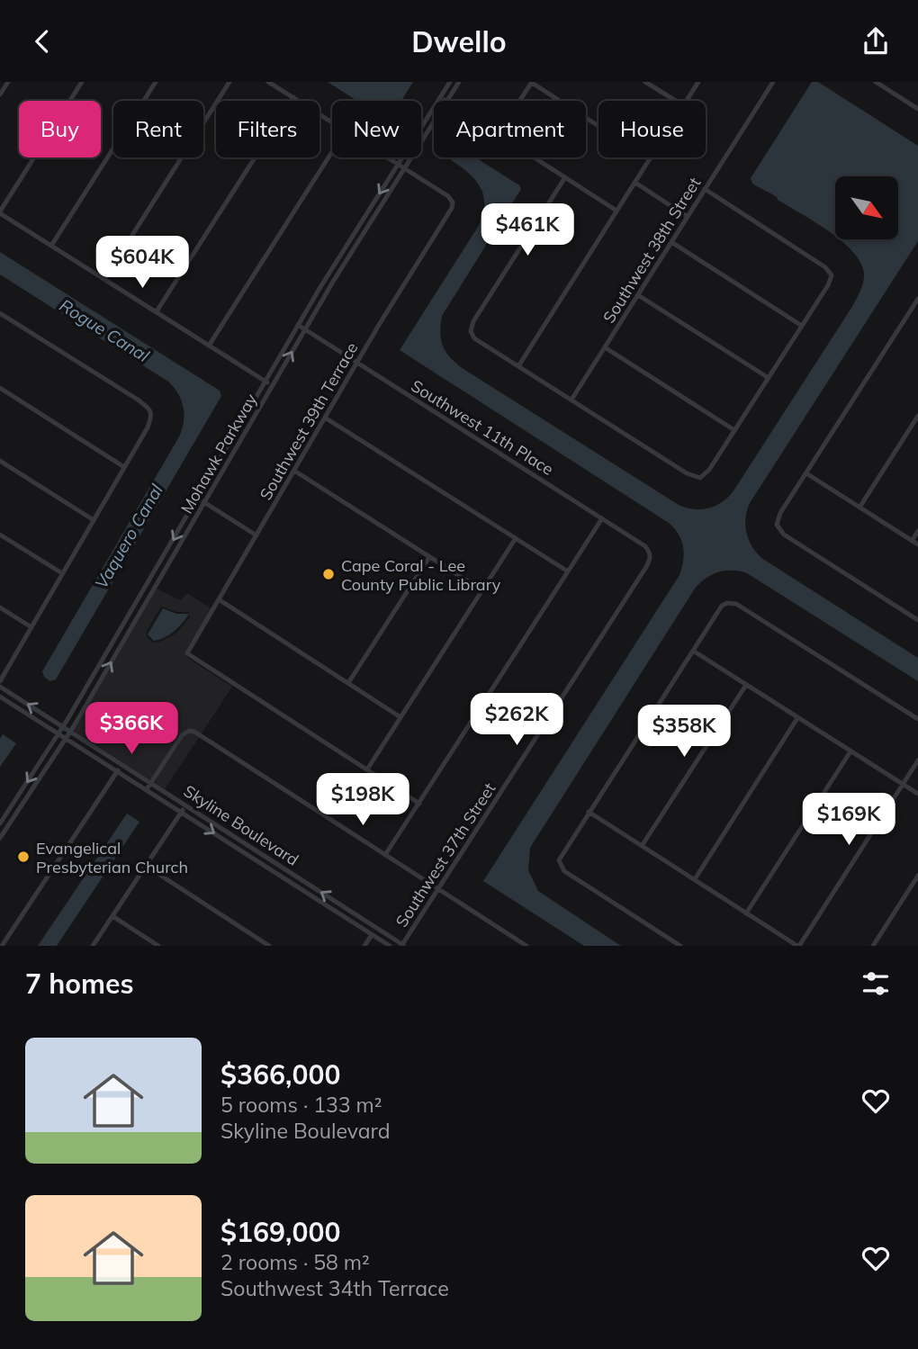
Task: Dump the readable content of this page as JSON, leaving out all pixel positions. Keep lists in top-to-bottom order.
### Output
{
  "streets": {
    "street": [
      "Southwest 38th Street",
      "Southwest 39th Terrace",
      "Southwest 11th Place",
      "Mohawk Parkway",
      "Skyline Boulevard",
      "Southwest 37th Street"
    ]
  },
  "crossings": [
    ["Southwest 39th Terrace", "Southwest 11th Place"],
    ["Southwest 39th Terrace", "Mohawk Parkway"],
    ["Southwest 11th Place", "Mohawk Parkway"],
    ["Southwest 11th Place", "Southwest 37th Street"],
    ["Mohawk Parkway", "Skyline Boulevard"],
    ["Skyline Boulevard", "Southwest 37th Street"]
  ],
  "water": ["Rogue Canal", "Vaquero Canal"],
  "places": ["Cape Coral - Lee County Public Library", "Evangelical Presbyterian Church"],
  "north": "bottom right",
  "page": {
    "header": "Dwello",
    "chip": [
      "Buy",
      "Rent",
      "Filters",
      "New",
      "Apartment",
      "House"
    ],
    "price": [
      "$461K",
      "$604K",
      "$262K",
      "$366K",
      "$358K",
      "$198K",
      "$169K"
    ],
    "heading": "7 homes",
    "list": [
      {
        "name": "$366,000",
        "note": "5 rooms · 133 m² · Skyline Boulevard"
      },
      {
        "name": "$169,000",
        "note": "2 rooms · 58 m² · Southwest 34th Terrace"
      }
    ]
  }
}
